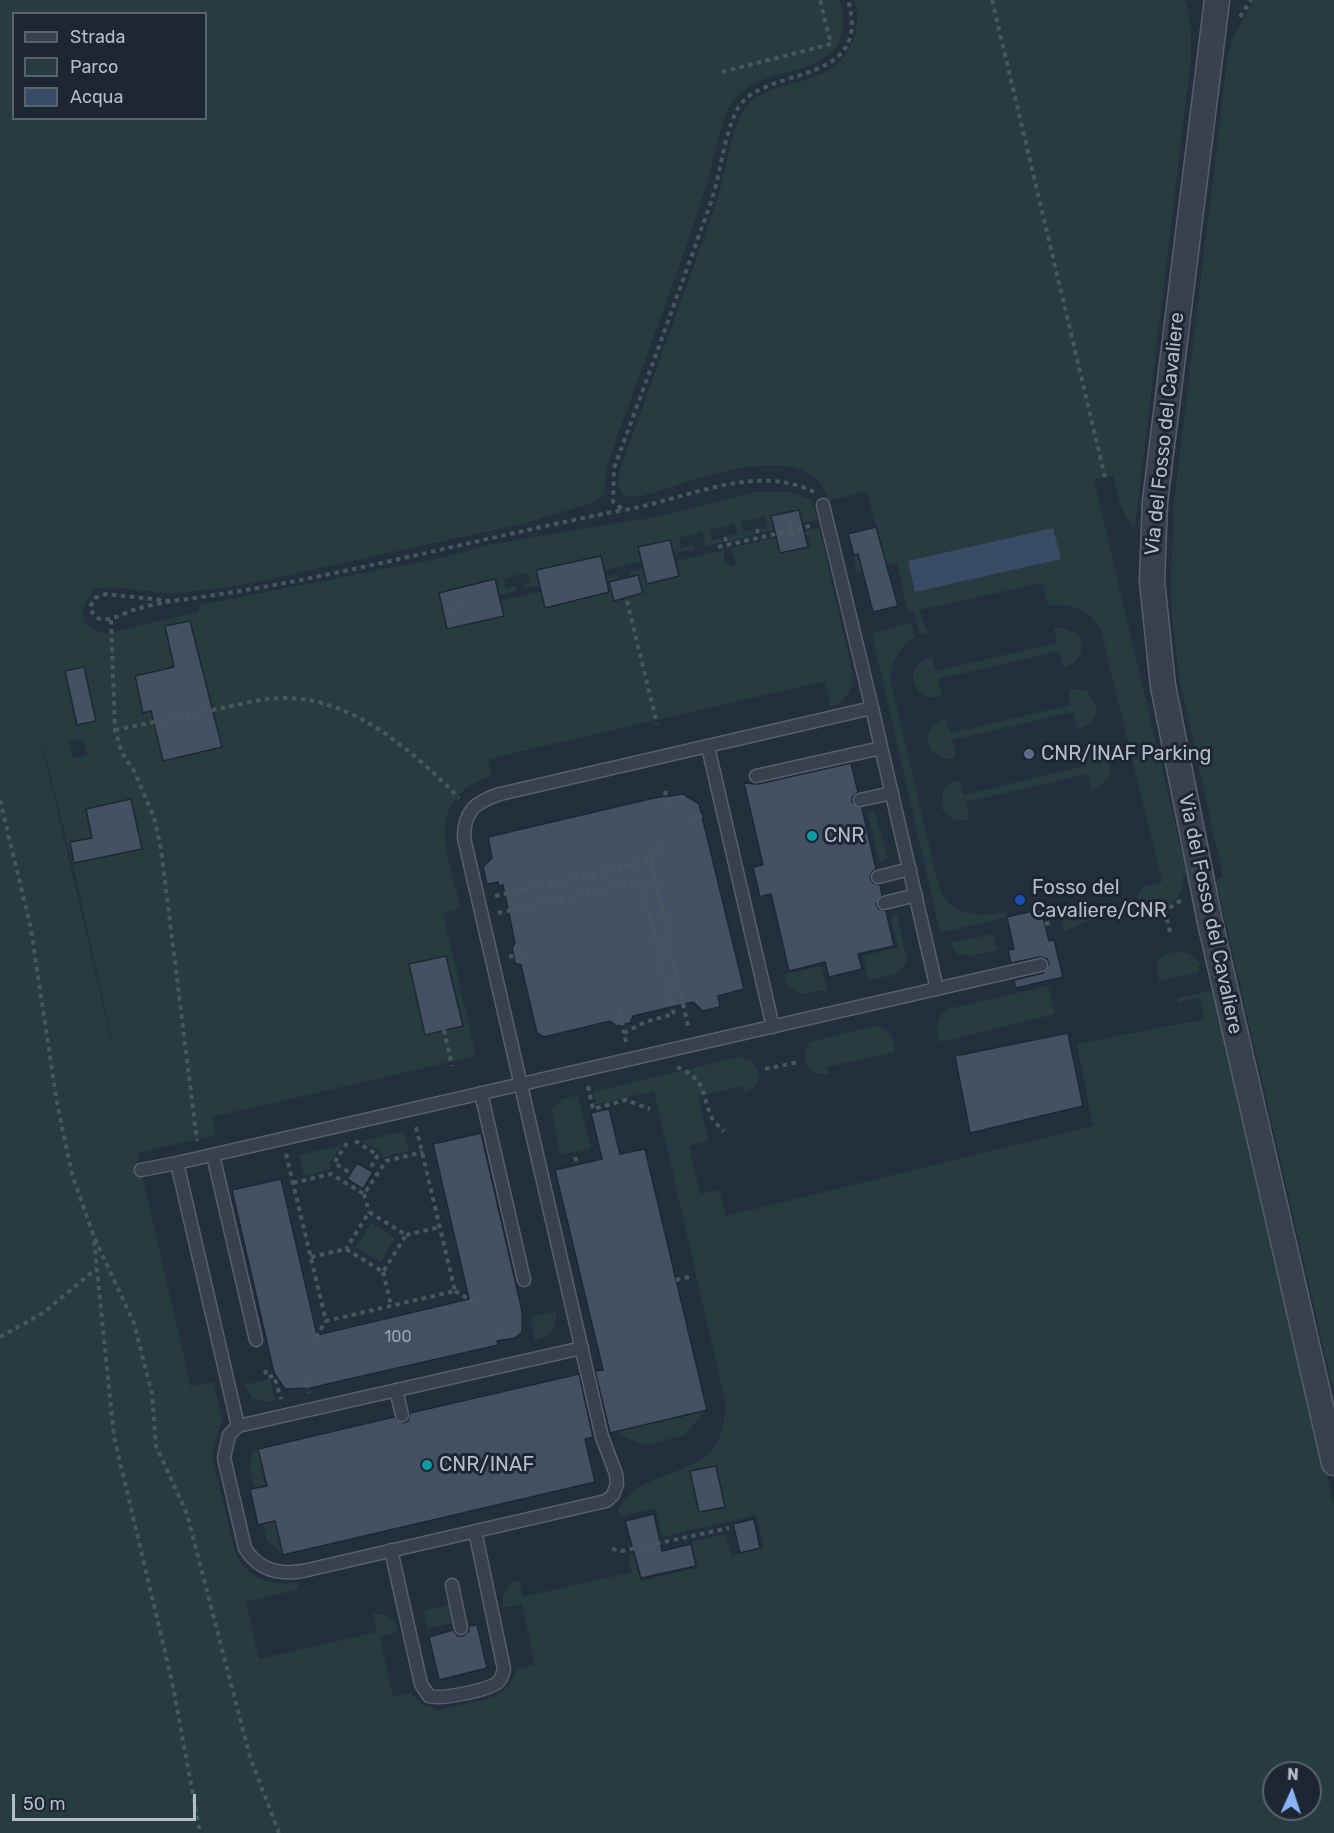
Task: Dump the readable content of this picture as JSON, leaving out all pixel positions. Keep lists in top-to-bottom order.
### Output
{
  "streets": {
    "street": ["Via del Fosso del Cavaliere"]
  },
  "places": [
    "CNR/INAF Parking",
    "CNR",
    "Fosso del Cavaliere/CNR",
    "CNR/INAF"
  ],
  "house_numbers": ["100"],
  "legend": ["Strada", "Parco", "Acqua"],
  "scale_bar": "50 m",
  "north": "top"
}
